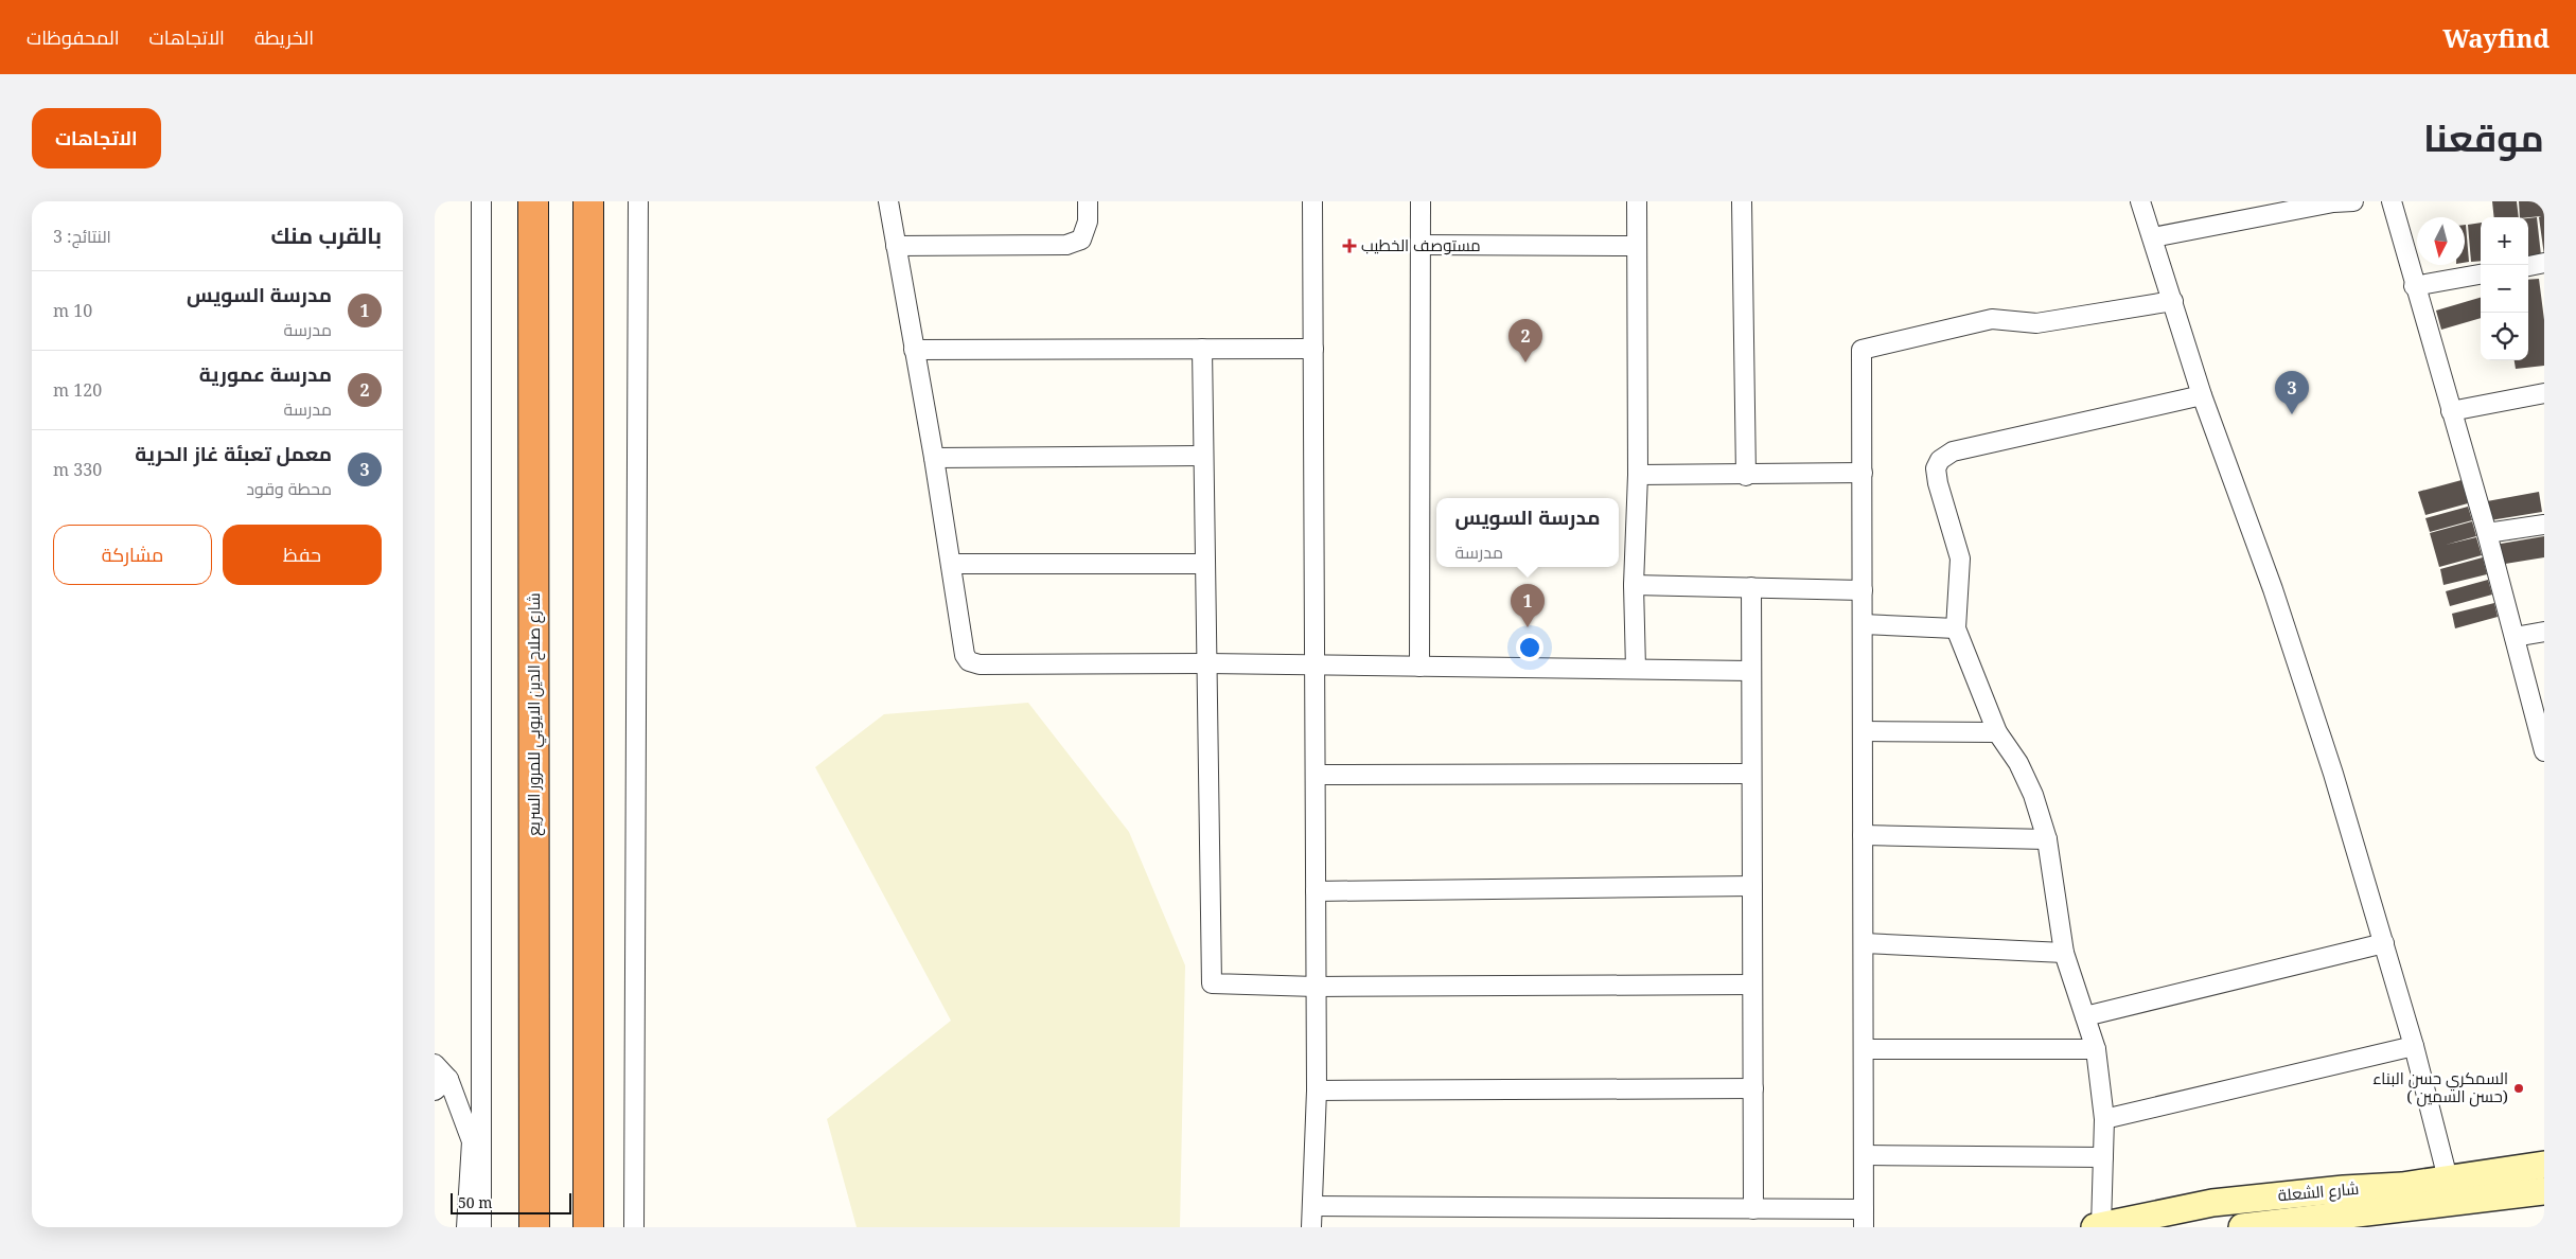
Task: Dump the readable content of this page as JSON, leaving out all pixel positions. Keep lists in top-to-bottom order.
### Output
{
  "streets": {
    "highway": ["شارع صلاح الدين الايوبي للمرور السريع"],
    "main road": ["شارع الشعلة"]
  },
  "places": {
    "health": ["مستوصف الخطيب"],
    "other": ["السمكري حسن البناء ( حسن السمين)"]
  },
  "scale_bar": "50 m",
  "north": "bottom",
  "page": {
    "header": "Wayfind",
    "nav": ["الخريطة", "الاتجاهات", "المحفوظات"],
    "title": "موقعنا",
    "buttons": [
      "الاتجاهات",
      ["حفظ", "مشاركة"]
    ],
    "heading": ["بالقرب منك", "النتائج: 3"],
    "map_buttons": ["+", "−"],
    "list": [
      {
        "mark": "1",
        "name": "مدرسة السويس",
        "note": "مدرسة",
        "value": "10 m"
      },
      {
        "mark": "2",
        "name": "مدرسة عمورية",
        "note": "مدرسة",
        "value": "120 m"
      },
      {
        "mark": "3",
        "name": "معمل تعبئة غاز الحرية",
        "note": "محطة وقود",
        "value": "330 m"
      }
    ],
    "pins": ["2", "3", "1"],
    "popup": ["مدرسة السويس", "مدرسة"],
    "scale": "50 m"
  }
}
